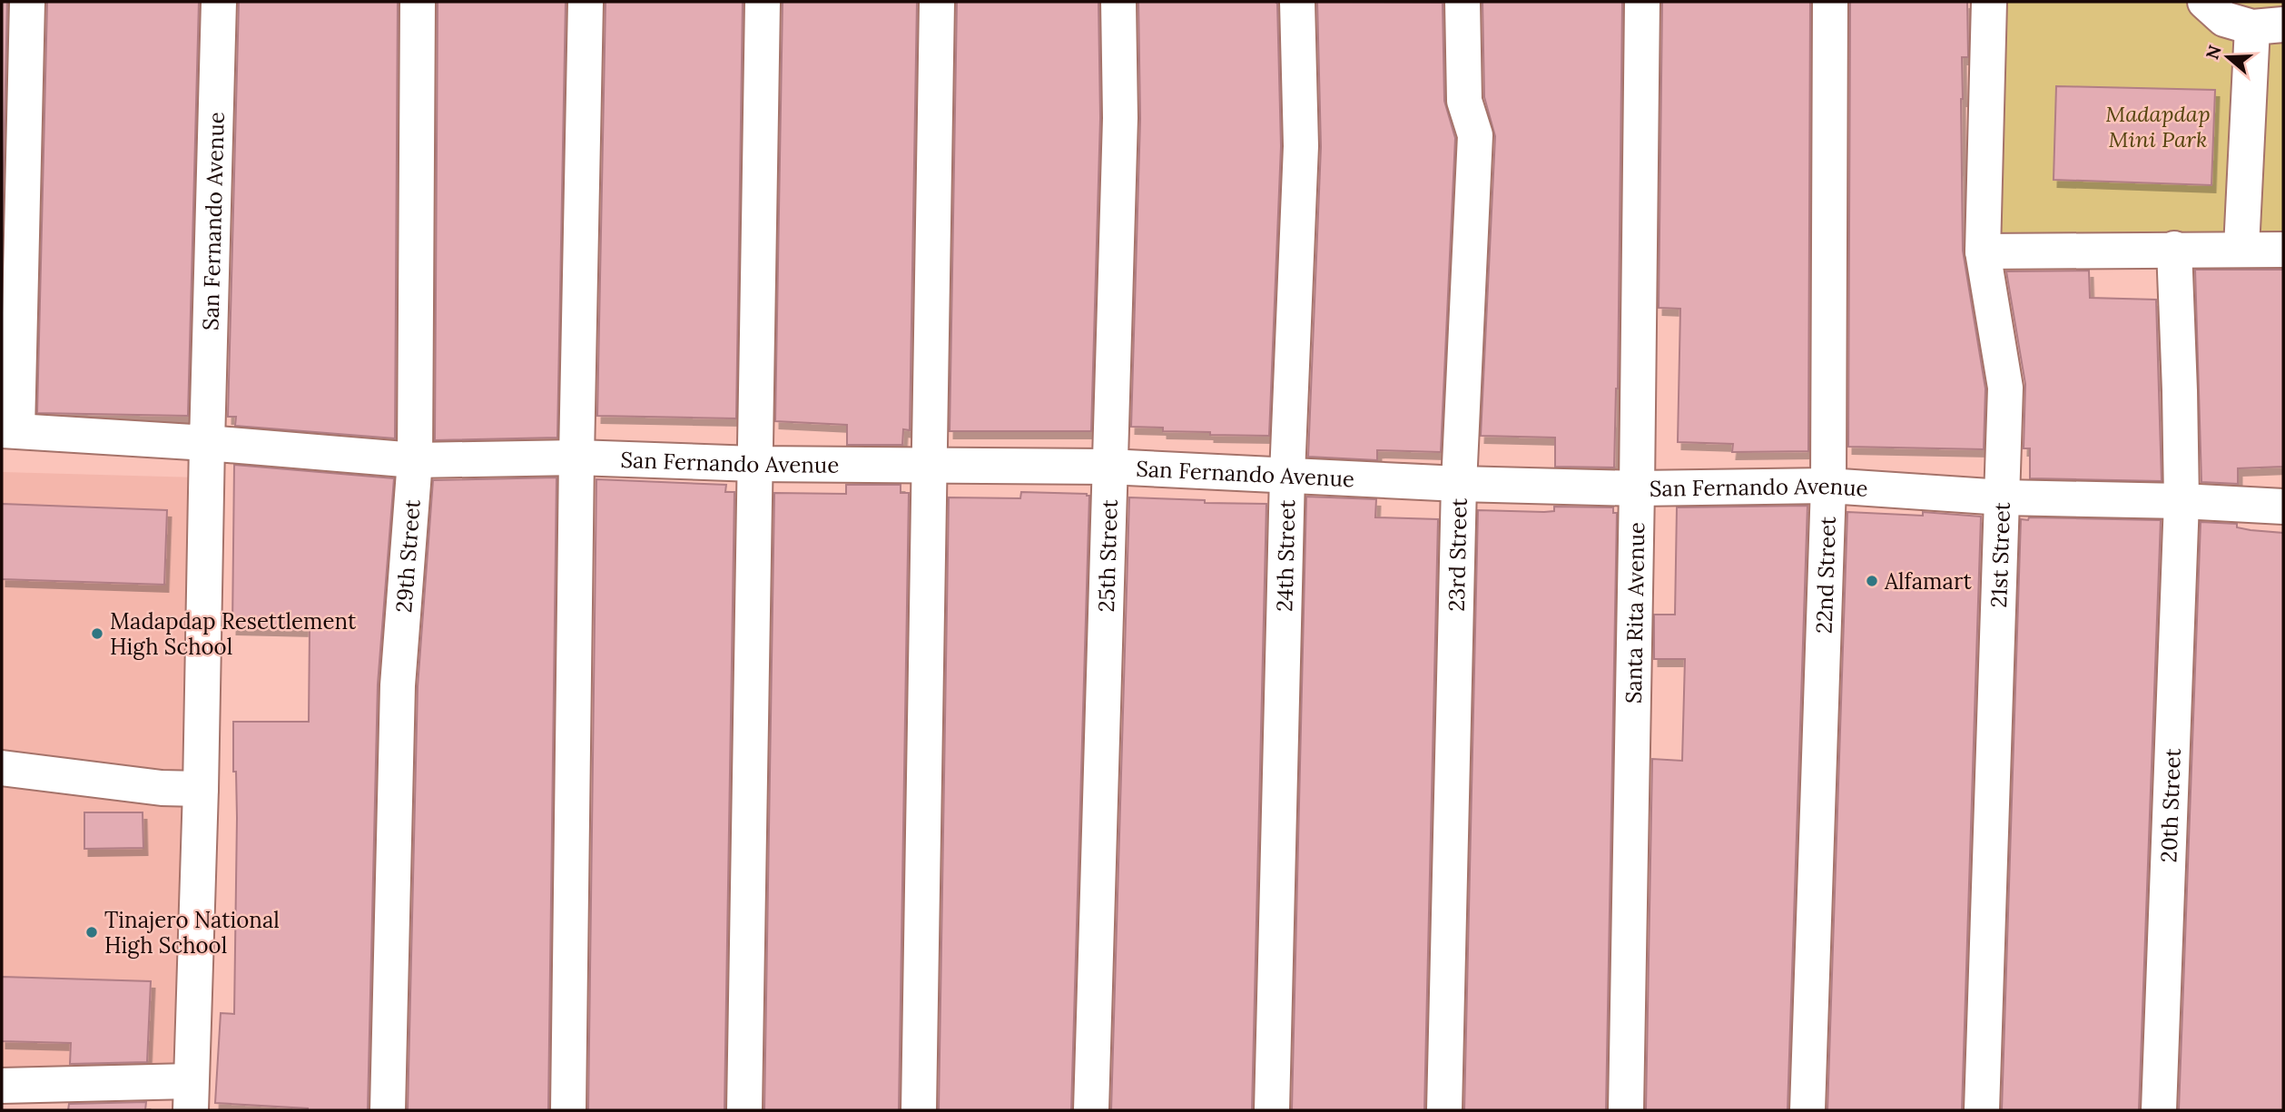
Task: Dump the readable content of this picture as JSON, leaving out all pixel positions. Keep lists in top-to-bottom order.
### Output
{
  "streets": {
    "street": [
      "San Fernando Avenue",
      "23rd Street",
      "25th Street",
      "24th Street",
      "21st Street",
      "29th Street",
      "22nd Street",
      "Santa Rita Avenue",
      "20th Street"
    ]
  },
  "crossings": [
    ["San Fernando Avenue", "23rd Street"],
    ["San Fernando Avenue", "25th Street"],
    ["San Fernando Avenue", "24th Street"],
    ["San Fernando Avenue", "21st Street"],
    ["San Fernando Avenue", "29th Street"],
    ["San Fernando Avenue", "22nd Street"],
    ["San Fernando Avenue", "Santa Rita Avenue"],
    ["San Fernando Avenue", "20th Street"]
  ],
  "parks": ["Madapdap Mini Park"],
  "places": ["Alfamart", "Madapdap Resettlement High School", "Tinajero National High School"],
  "north": "left"
}
